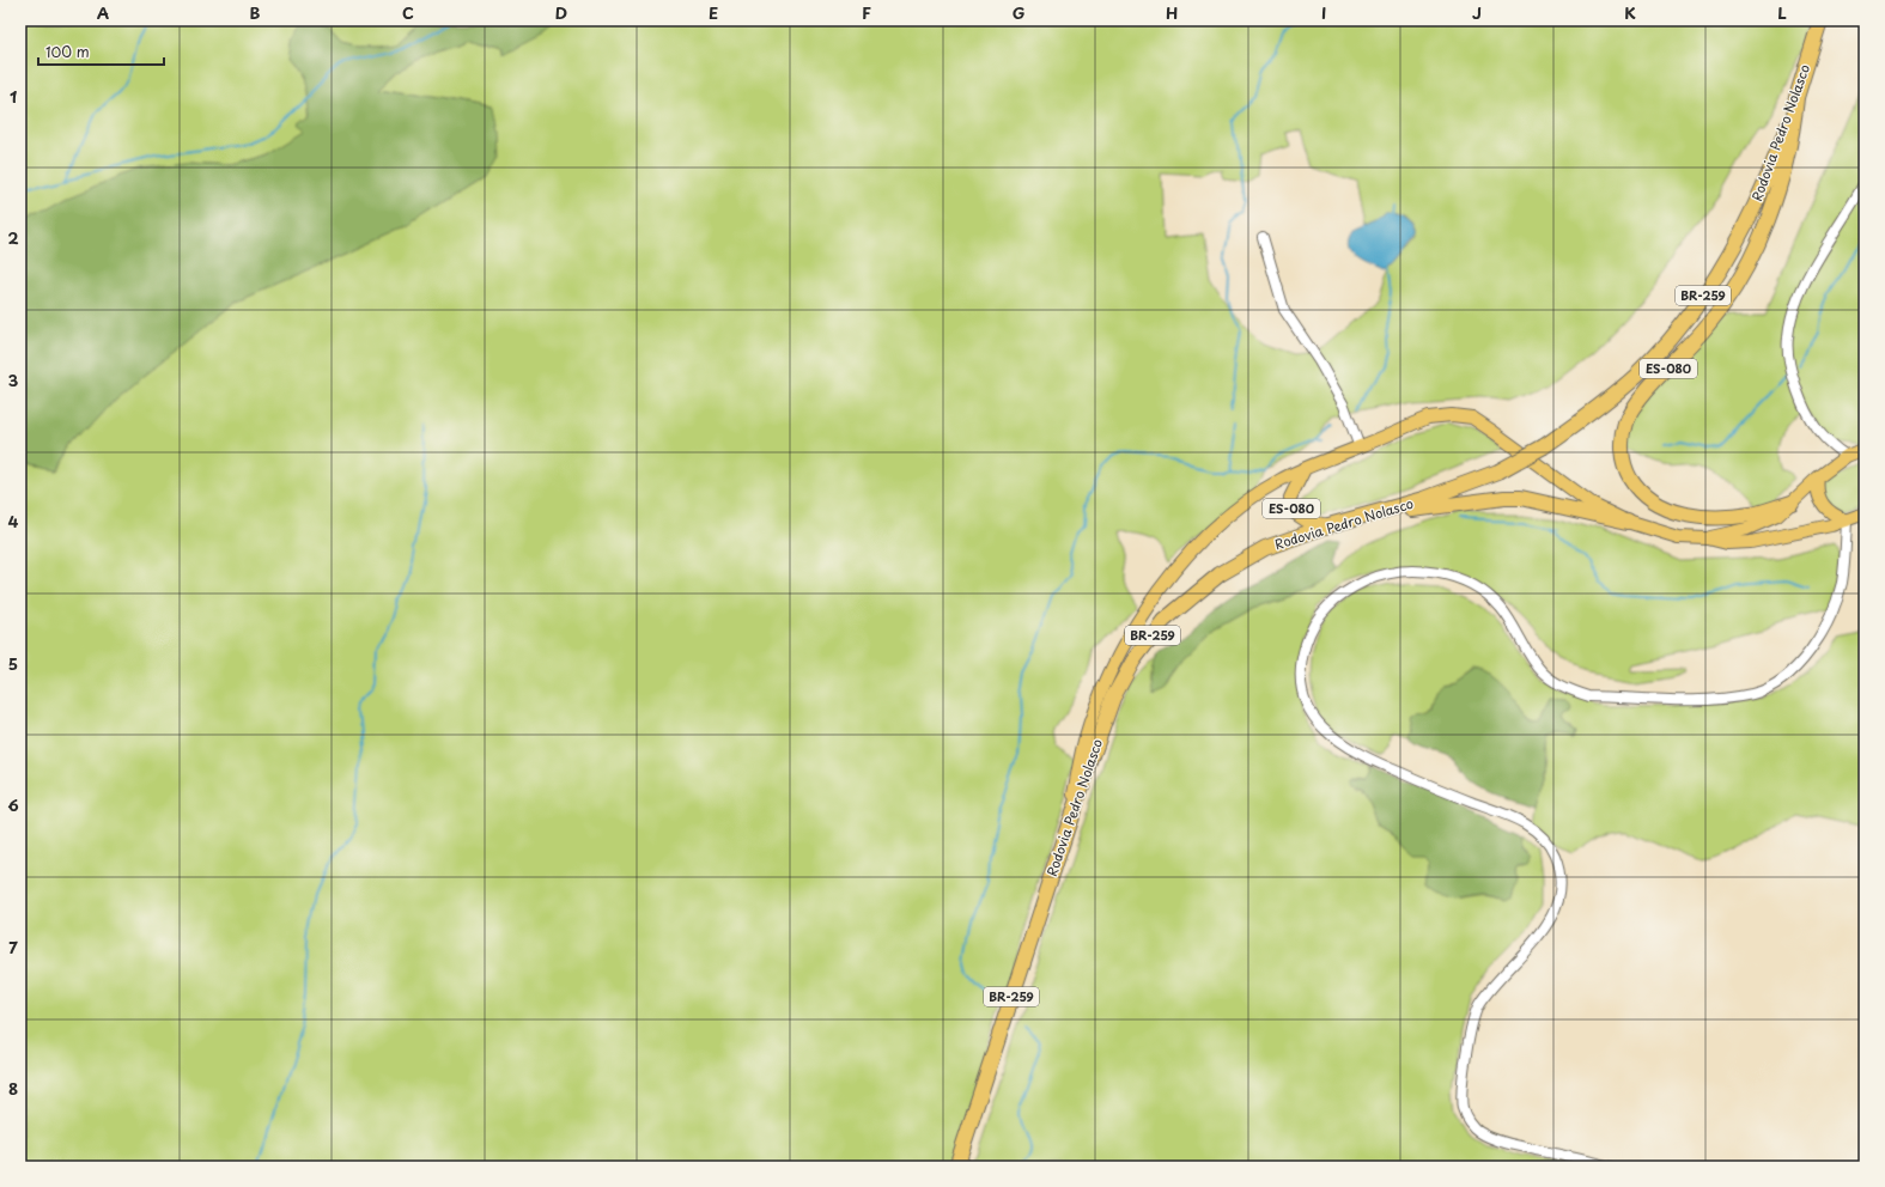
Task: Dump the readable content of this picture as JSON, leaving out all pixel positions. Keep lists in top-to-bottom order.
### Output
{
  "streets": {
    "highway": ["Rodovia Pedro Nolasco", "BR-259", "ES-080"]
  },
  "crossings": [
    ["Rodovia Pedro Nolasco", "ES-080"]
  ],
  "scale_bar": "100 m",
  "grid": {
    "columns": [
      "A",
      "B",
      "C",
      "D",
      "E",
      "F",
      "G",
      "H",
      "I",
      "J",
      "K",
      "L"
    ],
    "rows": [
      "1",
      "2",
      "3",
      "4",
      "5",
      "6",
      "7",
      "8"
    ]
  }
}
